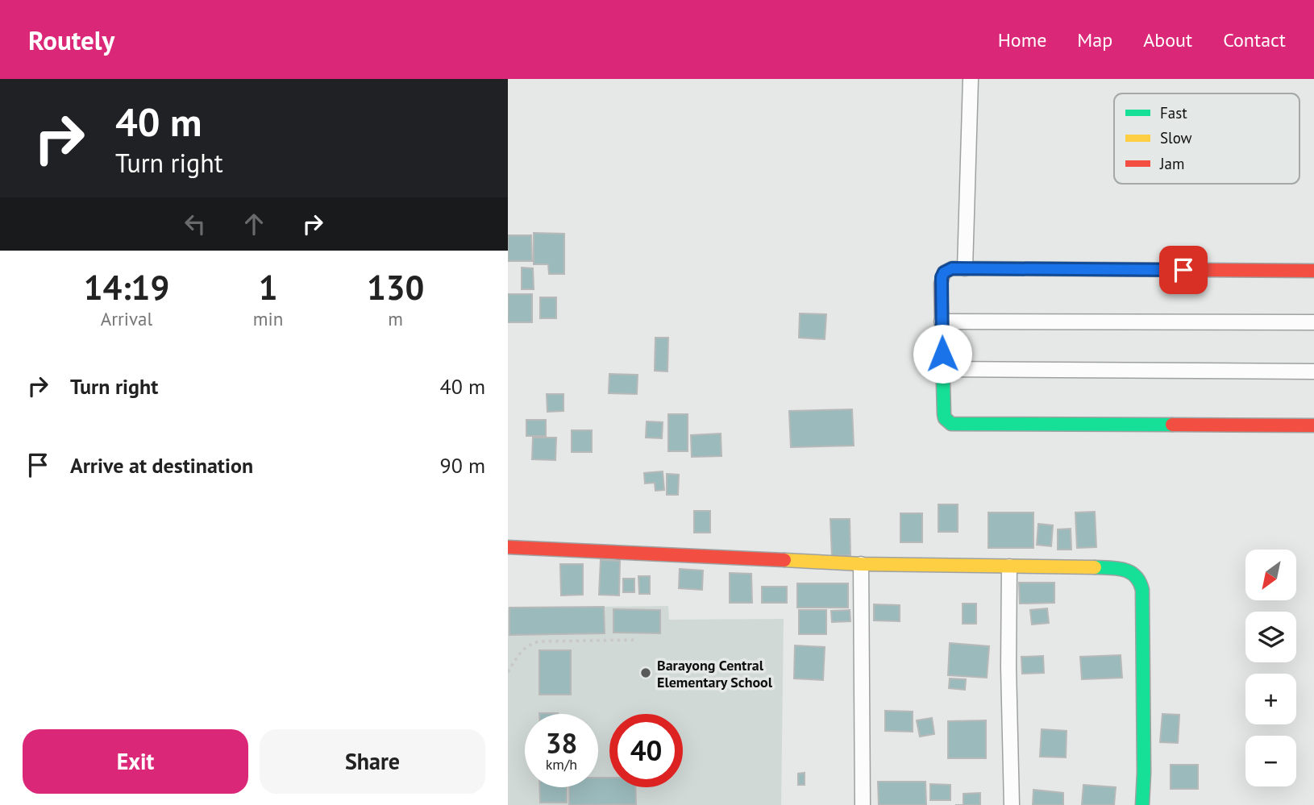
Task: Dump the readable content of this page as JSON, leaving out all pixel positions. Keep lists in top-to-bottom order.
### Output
{
  "places": ["Barayong Central Elementary School"],
  "legend": ["Fast", "Slow", "Jam"],
  "north": "bottom left",
  "page": {
    "header": "Routely",
    "nav": [
      "Home",
      "Map",
      "About",
      "Contact"
    ],
    "turn": ["40 m", "Turn right"],
    "eta": [
      "14:19",
      "Arrival",
      "1",
      "min",
      "130",
      "m"
    ],
    "list": [
      {
        "name": "Turn right",
        "value": "40 m"
      },
      {
        "name": "Arrive at destination",
        "value": "90 m"
      }
    ],
    "map_buttons": ["+", "−"],
    "speed": "38 km/h",
    "limit": "40",
    "buttons": ["Exit", "Share"]
  }
}
